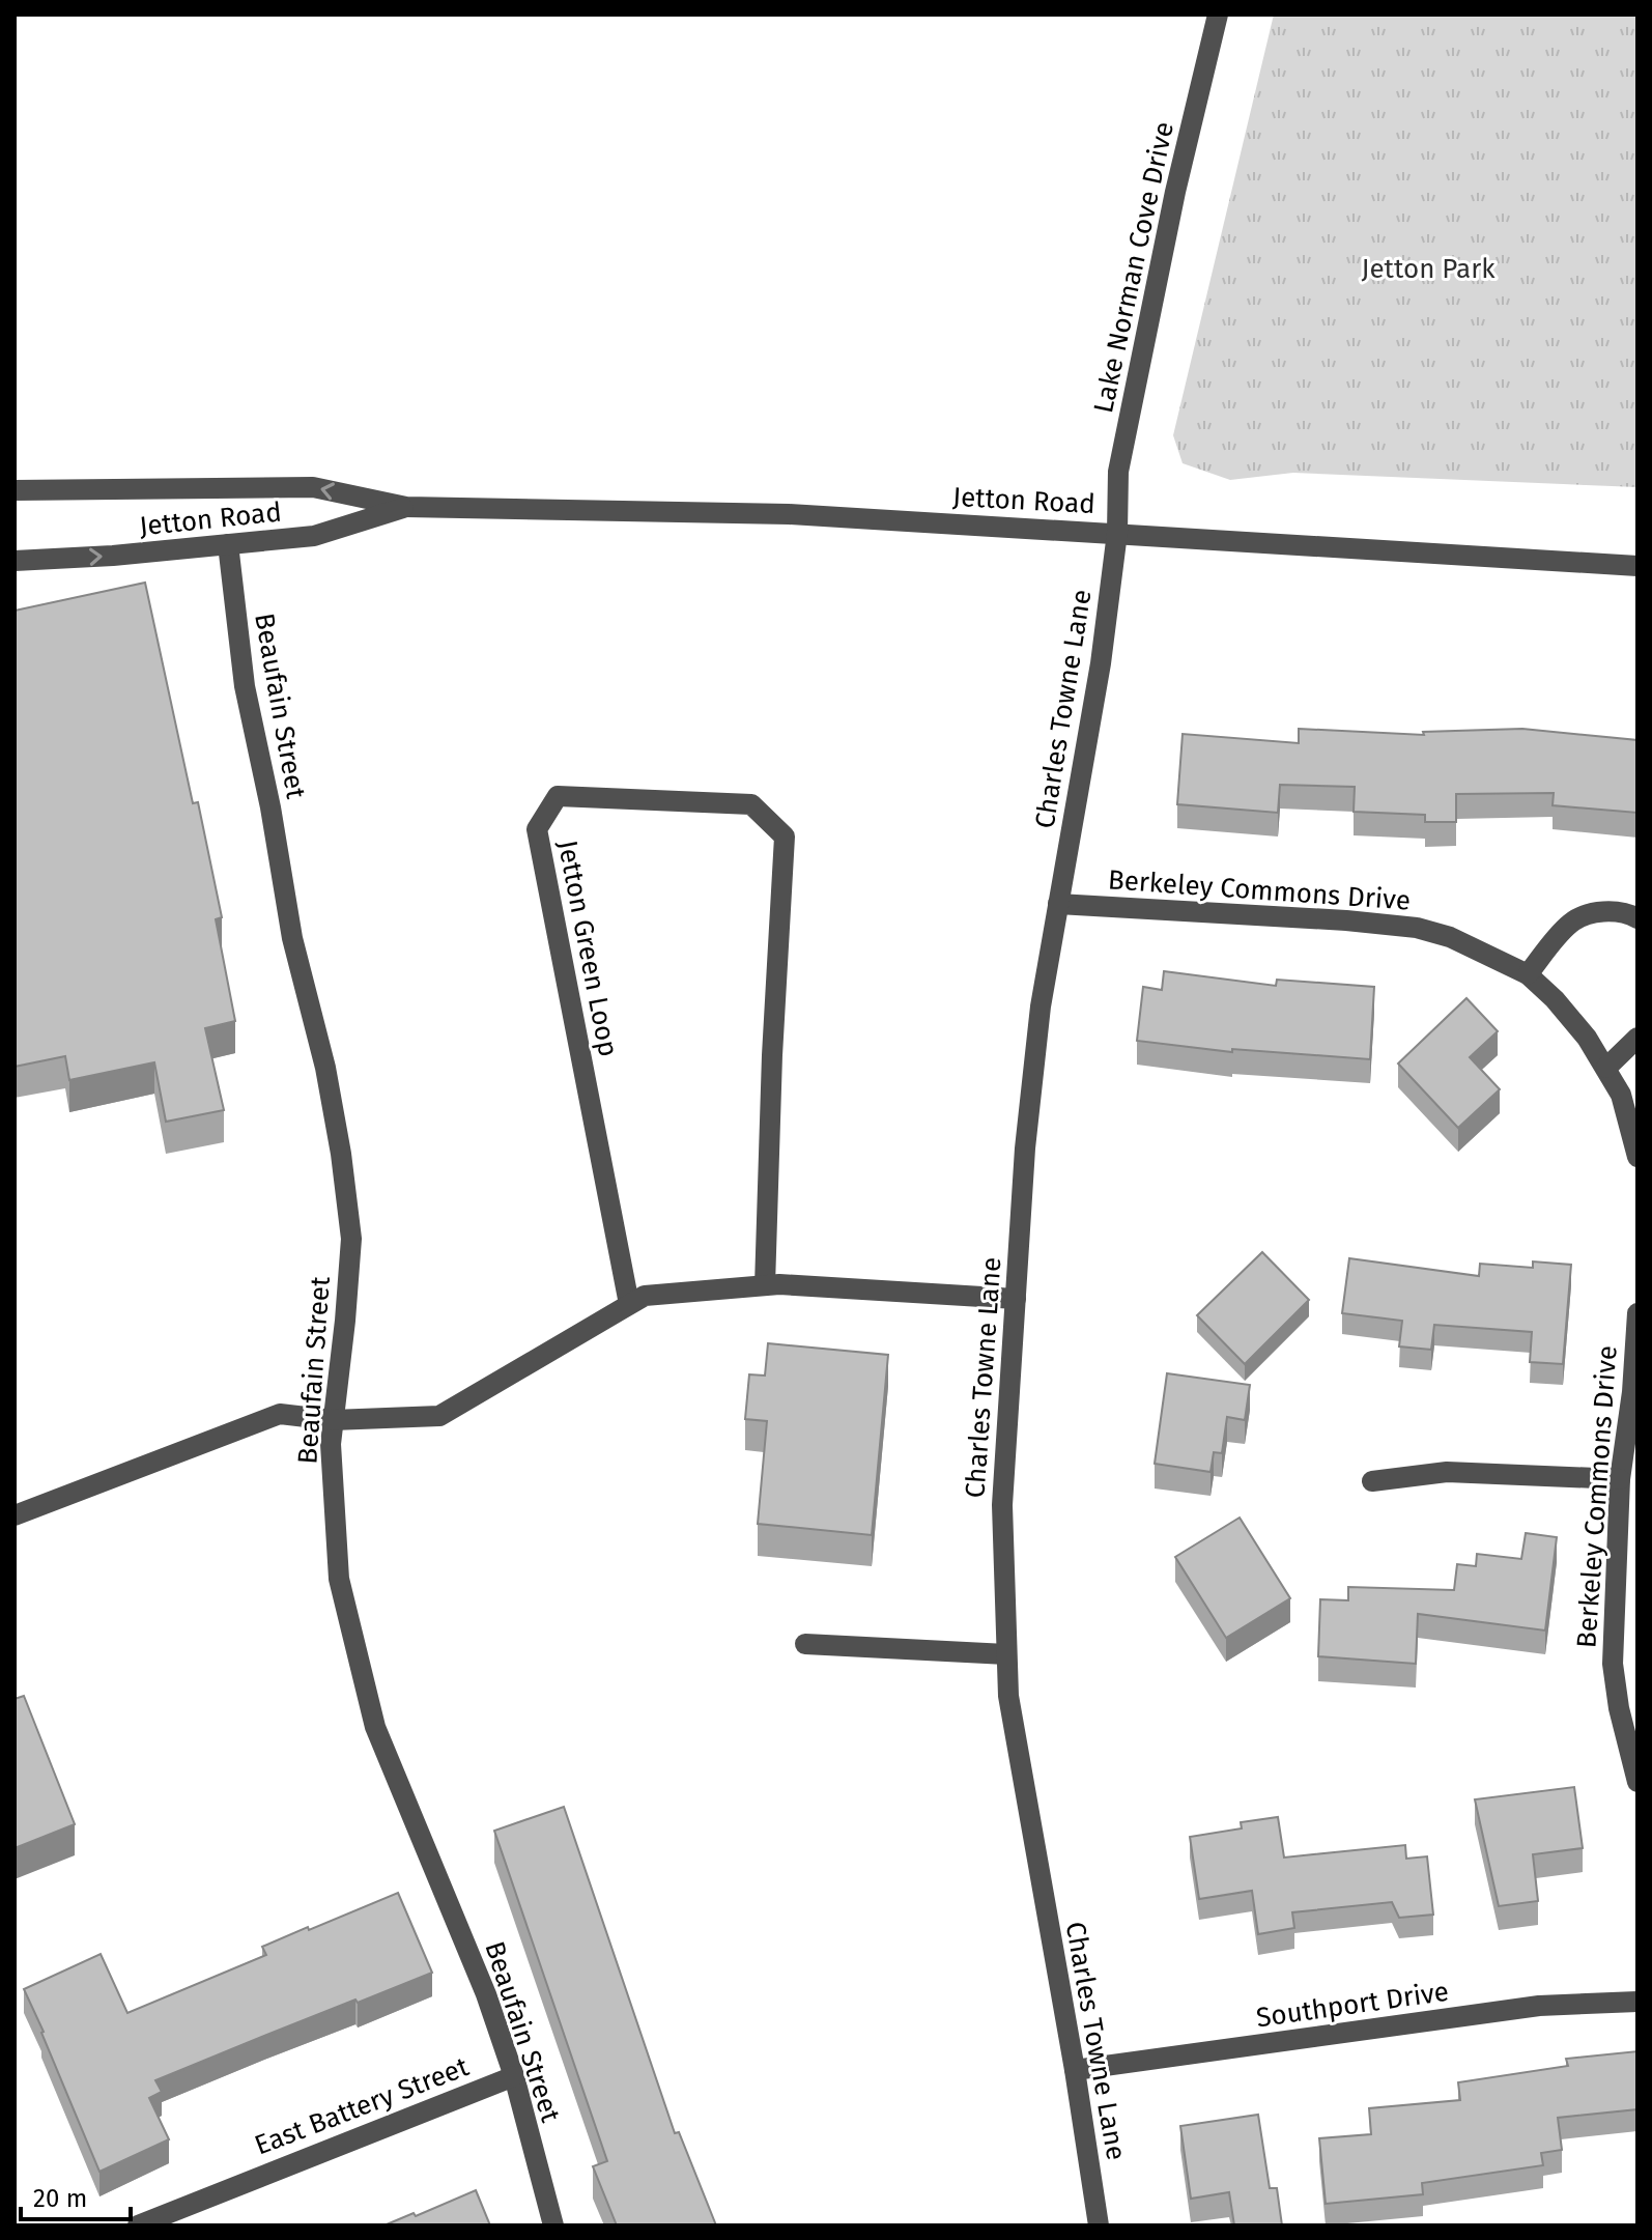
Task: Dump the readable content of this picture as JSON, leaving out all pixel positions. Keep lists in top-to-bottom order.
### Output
{
  "streets": {
    "street": [
      "Lake Norman Cove Drive",
      "Jetton Road",
      "Beaufain Street",
      "Charles Towne Lane",
      "Berkeley Commons Drive",
      "Jetton Green Loop",
      "Southport Drive",
      "East Battery Street"
    ]
  },
  "crossings": [
    ["Lake Norman Cove Drive", "Jetton Road"],
    ["Lake Norman Cove Drive", "Charles Towne Lane"],
    ["Jetton Road", "Beaufain Street"],
    ["Jetton Road", "Charles Towne Lane"],
    ["Beaufain Street", "East Battery Street"],
    ["Charles Towne Lane", "Berkeley Commons Drive"],
    ["Charles Towne Lane", "Southport Drive"]
  ],
  "parks": ["Jetton Park"],
  "scale_bar": "20 m"
}
